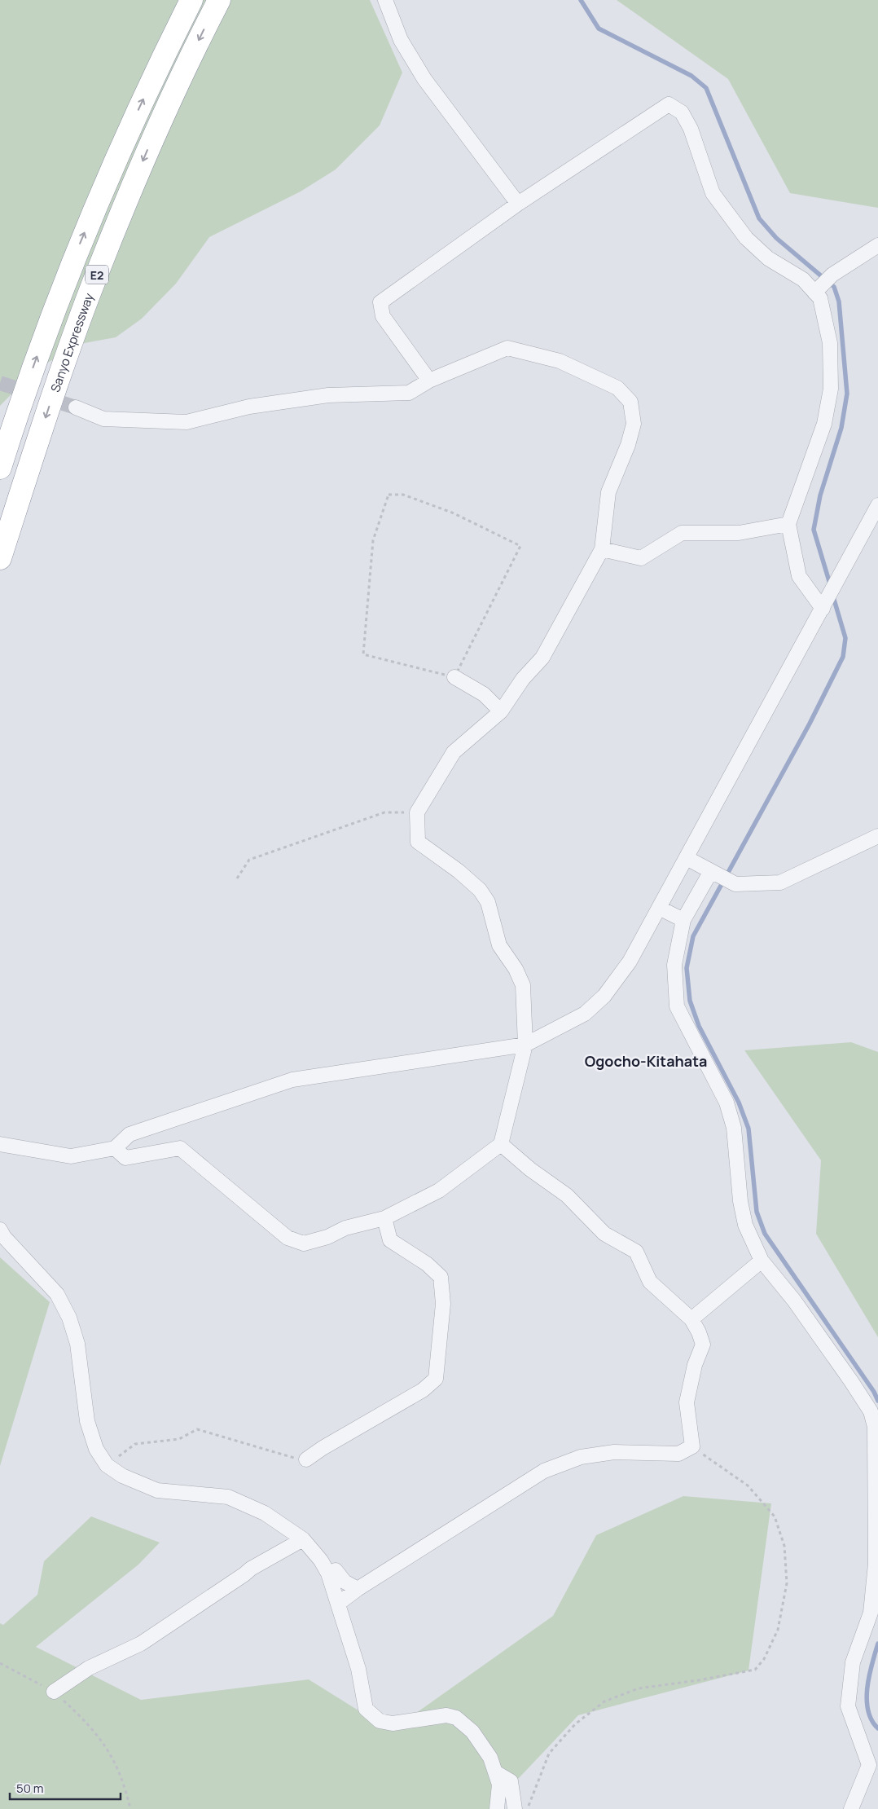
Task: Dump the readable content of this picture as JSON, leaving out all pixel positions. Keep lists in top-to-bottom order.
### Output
{
  "streets": {
    "highway": ["E2", "Sanyo Expressway"]
  },
  "districts": ["Ogocho-Kitahata"],
  "scale_bar": "50 m"
}
